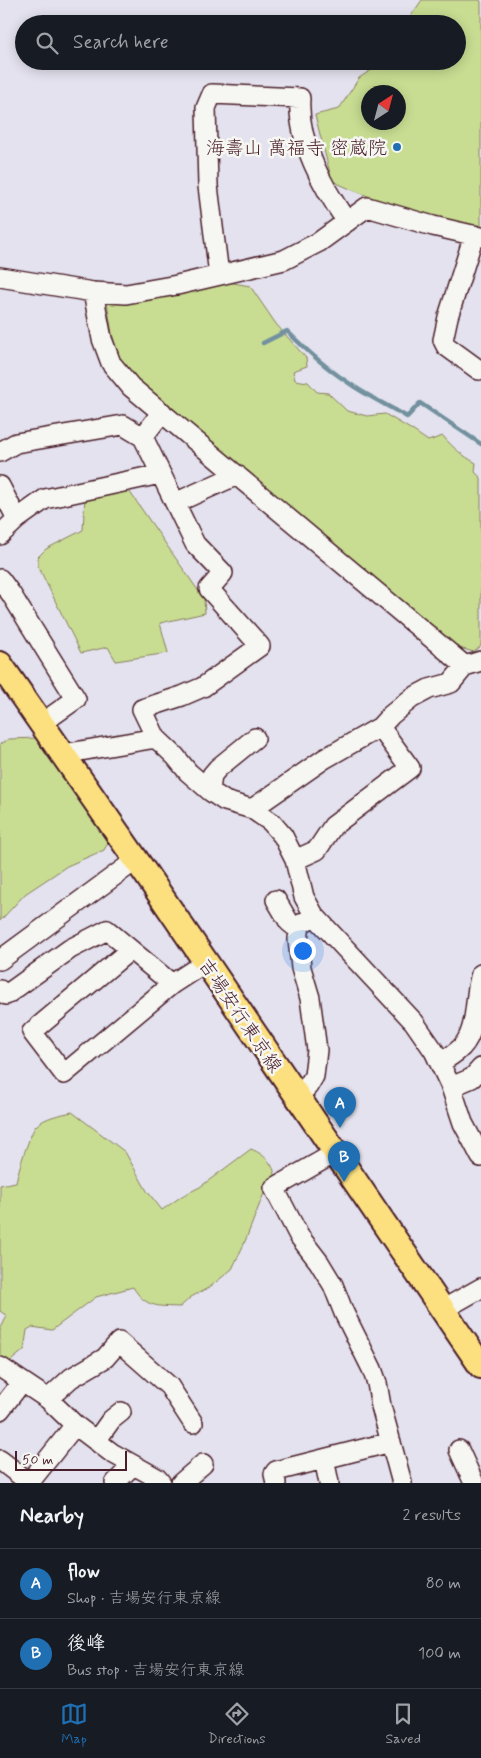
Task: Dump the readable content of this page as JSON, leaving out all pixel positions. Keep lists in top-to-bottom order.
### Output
{
  "streets": {
    "main road": ["吉場安行東京線"]
  },
  "places": ["海壽山 萬福寺 密蔵院"],
  "scale_bar": "50 m",
  "north": "top right",
  "page": {
    "search": "Search here",
    "pins": ["A", "B"],
    "scale": "50 m",
    "heading": ["Nearby", "2 results"],
    "list": [
      {
        "mark": "A",
        "name": "flow",
        "note": "Shop · 吉場安行東京線",
        "value": "80 m"
      },
      {
        "mark": "B",
        "name": "後峰",
        "note": "Bus stop · 吉場安行東京線",
        "value": "100 m"
      }
    ],
    "nav": ["Map", "Directions", "Saved"]
  }
}
